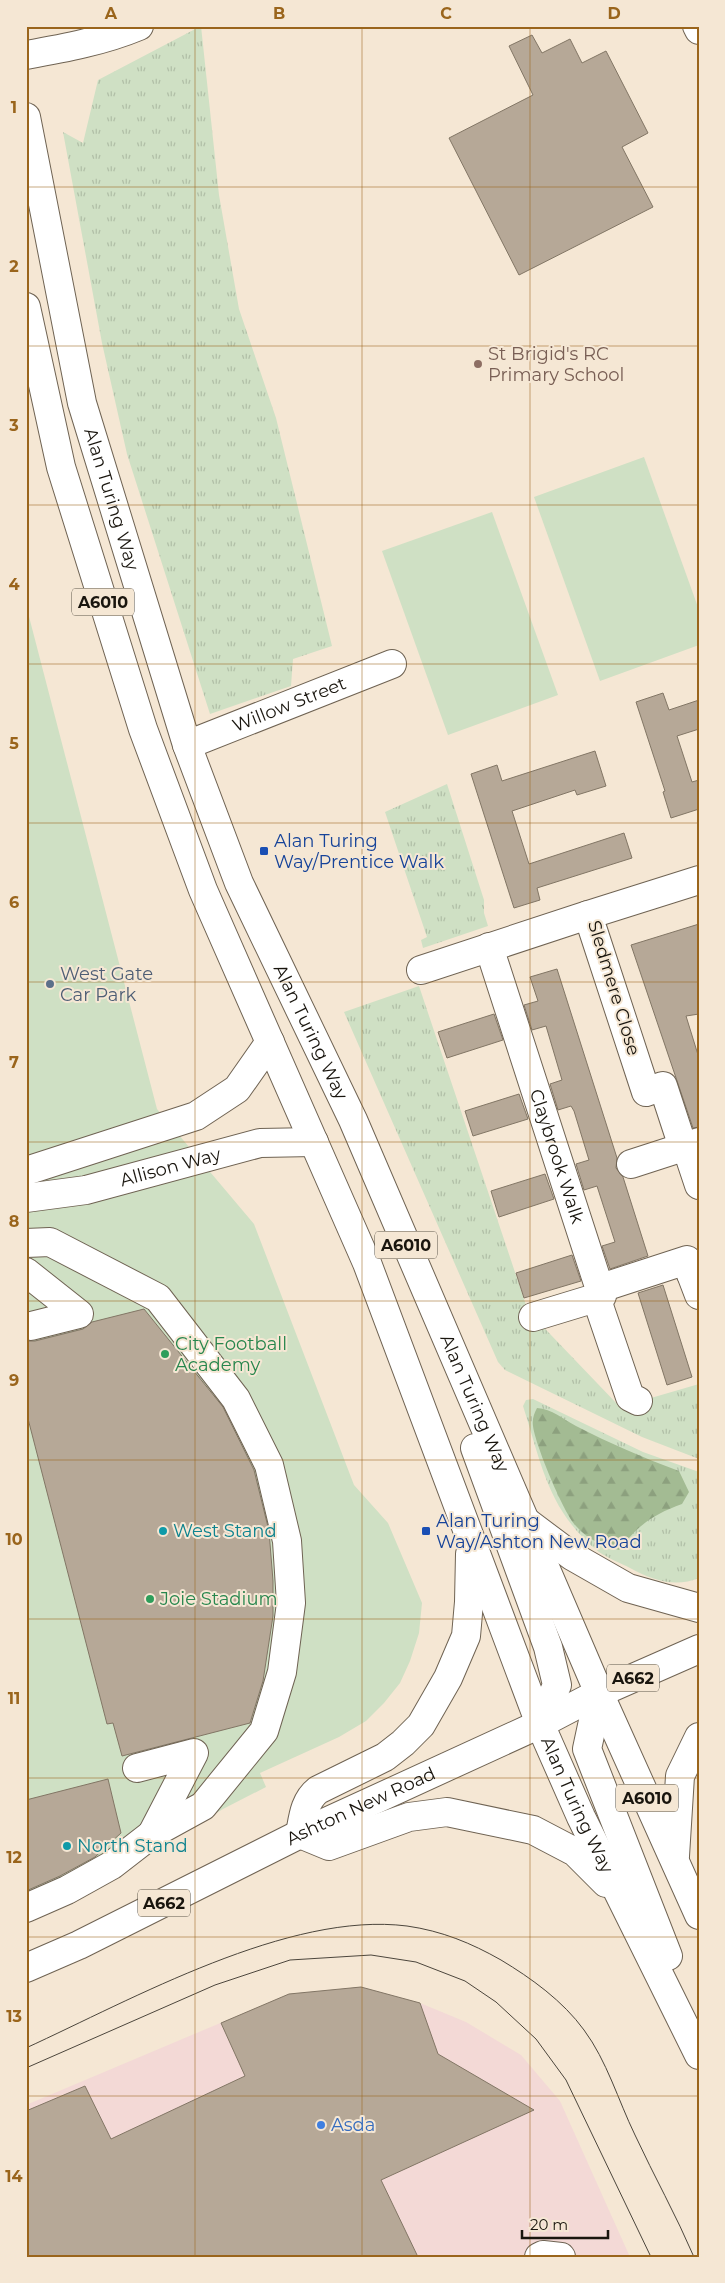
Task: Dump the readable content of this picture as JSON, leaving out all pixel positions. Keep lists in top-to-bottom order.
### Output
{
  "streets": {
    "main road": [
      "Alan Turing Way",
      "A6010",
      "Willow Street",
      "Sledmere Close",
      "Claybrook Walk",
      "Allison Way",
      "A662",
      "Ashton New Road"
    ]
  },
  "crossings": [
    ["Alan Turing Way", "Willow Street"],
    ["Alan Turing Way", "Allison Way"],
    ["Alan Turing Way", "Ashton New Road"]
  ],
  "places": {
    "other": [
      "St Brigid's RC Primary School",
      "West Gate Car Park",
      "City Football Academy",
      "West Stand",
      "Joie Stadium",
      "North Stand",
      "Asda"
    ],
    "transit": ["Alan Turing Way/Prentice Walk", "Alan Turing Way/Ashton New Road"]
  },
  "scale_bar": "20 m",
  "grid": {
    "columns": [
      "A",
      "B",
      "C",
      "D"
    ],
    "rows": [
      "1",
      "2",
      "3",
      "4",
      "5",
      "6",
      "7",
      "8",
      "9",
      "10",
      "11",
      "12",
      "13",
      "14"
    ]
  }
}
